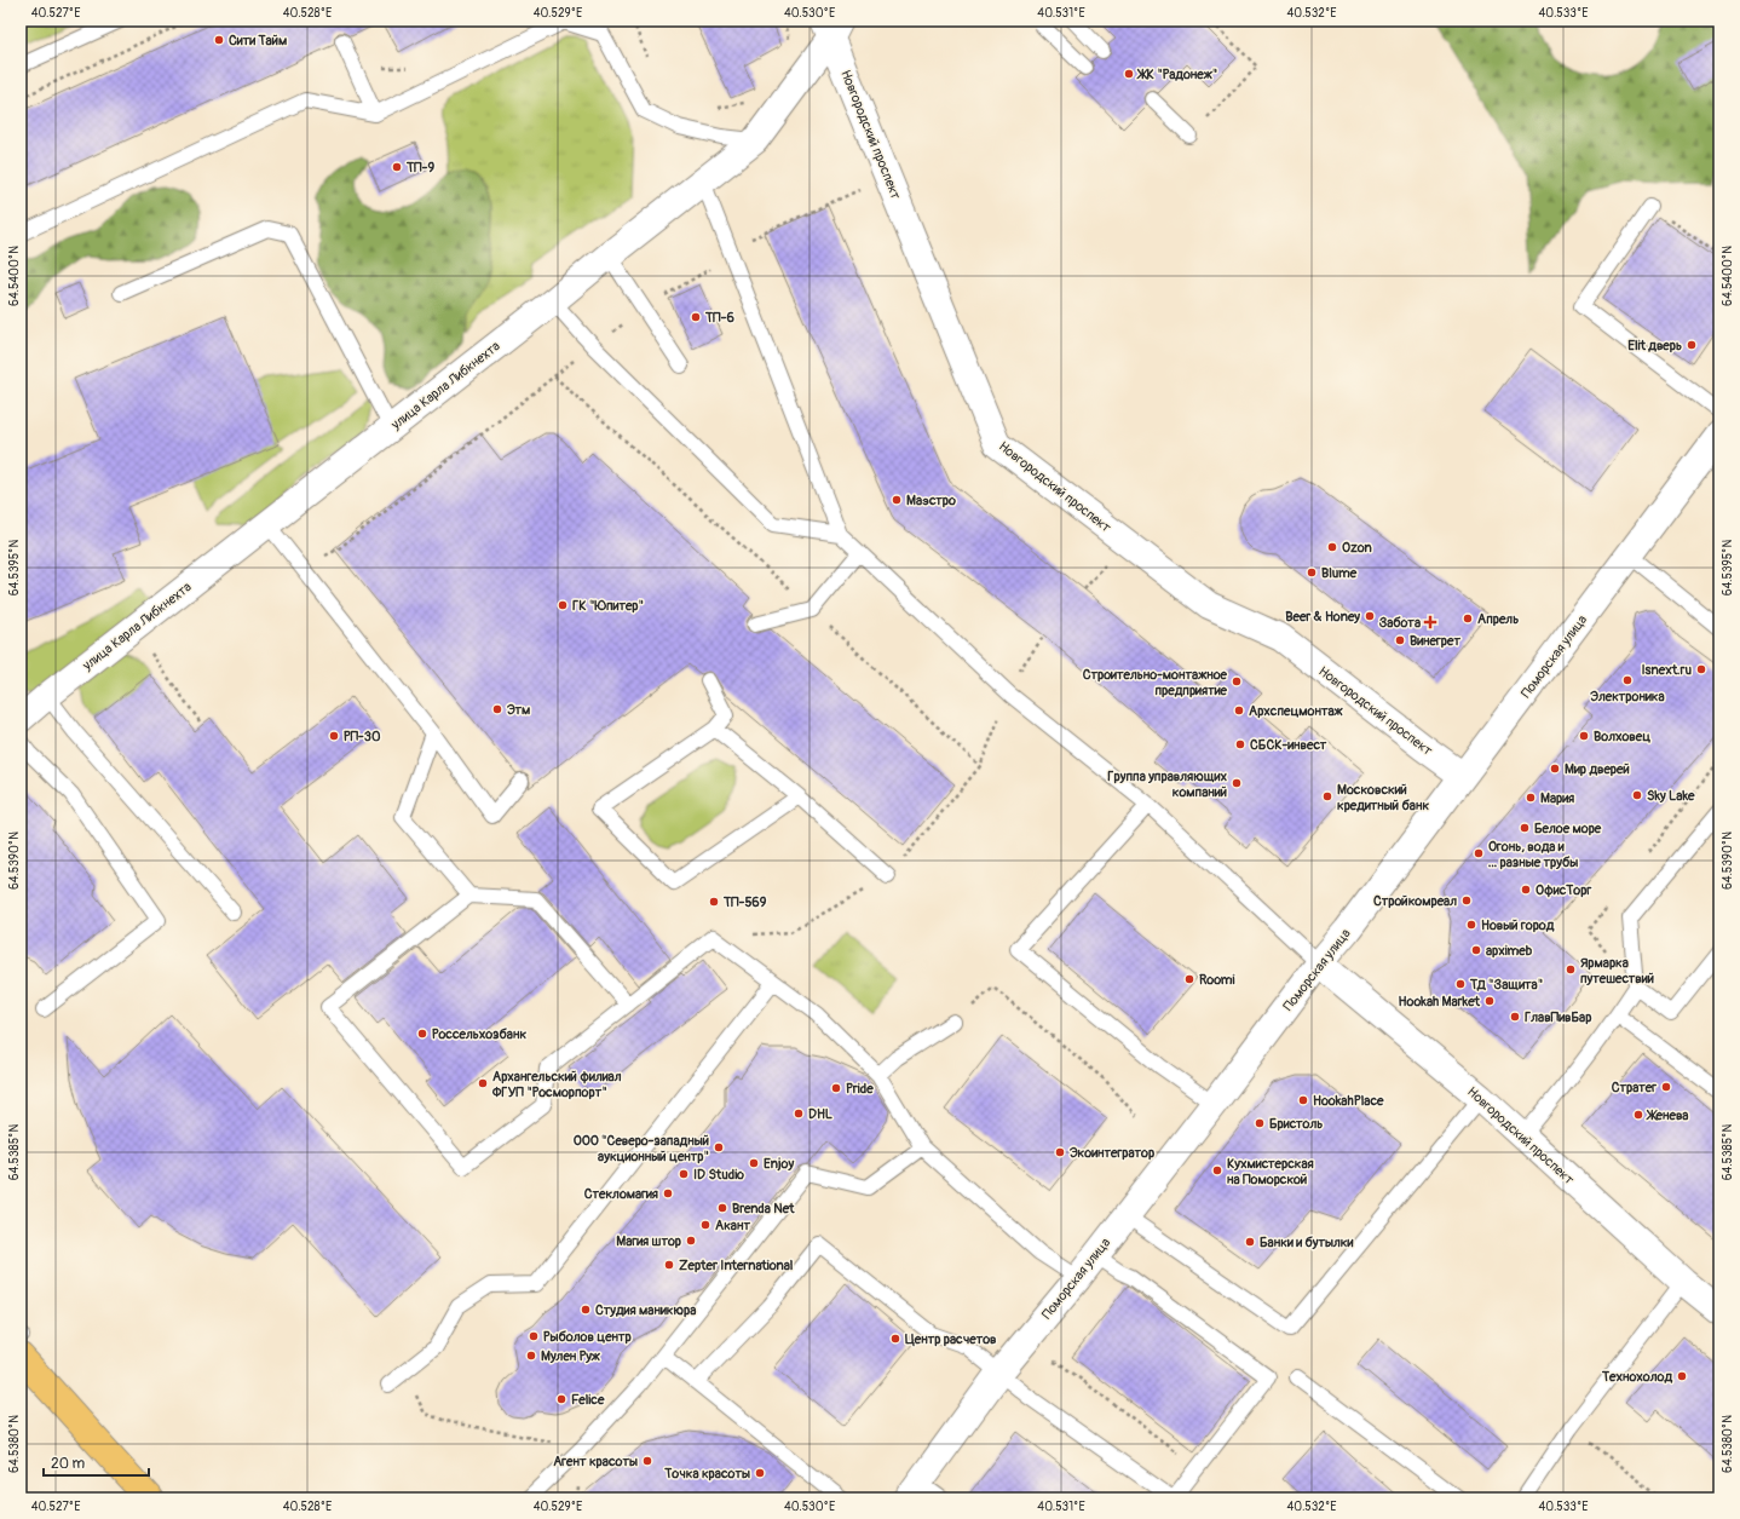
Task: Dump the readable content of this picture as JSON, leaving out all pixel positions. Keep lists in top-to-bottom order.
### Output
{
  "streets": {
    "street": ["Новгородский проспект", "улица Карла Либкнехта", "Поморская улица"]
  },
  "crossings": [
    ["Новгородский проспект", "улица Карла Либкнехта"],
    ["Новгородский проспект", "Поморская улица"]
  ],
  "places": {
    "other": [
      "Сити Тайм",
      "ЖК \"Радонеж\"",
      "ТП-9",
      "ТП-6",
      "Elit дверь",
      "Маэстро",
      "Ozon",
      "Blume",
      "ГК \"Юпитер\"",
      "Beer & Honey",
      "Апрель",
      "Винегрет",
      "Isnext.ru",
      "Электроника",
      "Строительно-монтажное предприятие",
      "Этм",
      "Архспецмонтаж",
      "РП-30",
      "Волховец",
      "СБСК-инвест",
      "Мир дверей",
      "Группа управляющих компаний",
      "Sky Lake",
      "Московский кредитный банк",
      "Мария",
      "Белое море",
      "Огонь, вода и ... разные трубы",
      "ОфисТорг",
      "Стройкомреал",
      "ТП-569",
      "Новый город",
      "архimeb",
      "Ярмарка путешествий",
      "Roomi",
      "ТД \"Защита\"",
      "Hookah Market",
      "ГлавПивБар",
      "Россельхозбанк",
      "Архангельский филиал ФГУП \"Росморпорт\"",
      "Стратег",
      "Pride",
      "HookahPlace",
      "DHL",
      "Женева",
      "Бристоль",
      "ООО \"Северо-западный аукционный центр\"",
      "Экоинтегратор",
      "Enjoy",
      "Кухмистерская на Поморской",
      "ID Studio",
      "Стекломагия",
      "Brenda Net",
      "Акант",
      "Магия штор",
      "Банки и бутылки",
      "Zepter International",
      "Студия маникюра",
      "Рыболов центр",
      "Центр расчетов",
      "Мулен Руж",
      "Технохолод",
      "Felice",
      "Агент красоты",
      "Точка красоты"
    ],
    "health": ["Забота"]
  },
  "scale_bar": "20 m",
  "coordinates": [
    "40.527°E",
    "40.528°E",
    "40.529°E",
    "40.530°E",
    "40.531°E",
    "40.532°E",
    "40.533°E",
    "64.5400°N",
    "64.5395°N",
    "64.5390°N",
    "64.5385°N",
    "64.5380°N"
  ]
}
